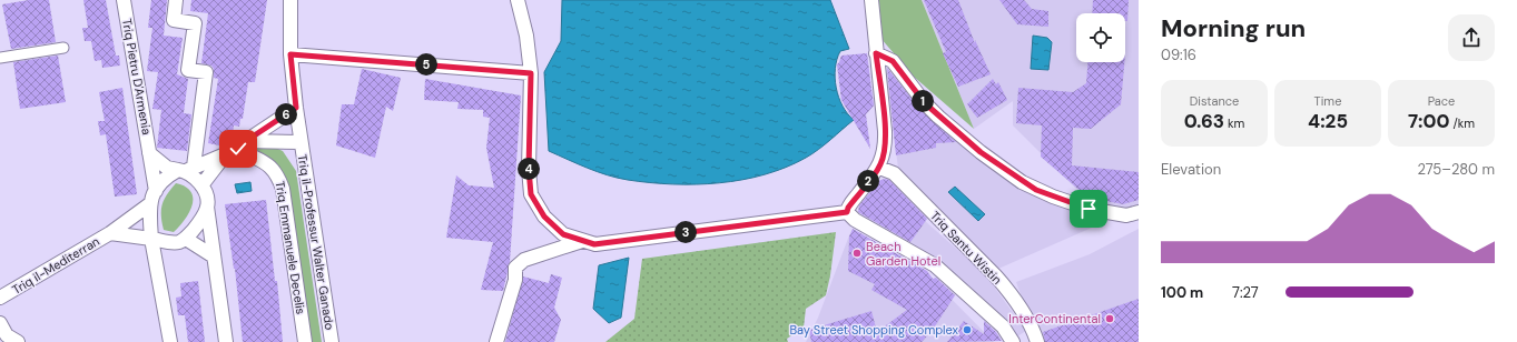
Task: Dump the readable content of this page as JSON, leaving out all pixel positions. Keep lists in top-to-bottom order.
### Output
{
  "streets": {
    "street": [
      "Triq Pietru D'Armenia",
      "Triq il-Professur Walter Ganado",
      "Triq Emmanuele Decelis",
      "Triq Santu Wistin",
      "Triq il-Mediterran"
    ]
  },
  "crossings": [
    ["Triq Pietru D'Armenia", "Triq il-Professur Walter Ganado"],
    ["Triq Pietru D'Armenia", "Triq il-Mediterran"],
    ["Triq il-Professur Walter Ganado", "Triq Emmanuele Decelis"],
    ["Triq il-Professur Walter Ganado", "Triq il-Mediterran"]
  ],
  "places": ["Beach Garden Hotel", "InterContinental", "Bay Street Shopping Complex"],
  "page": {
    "heading": ["Morning run", "09:16"],
    "pins": [
      "5",
      "1",
      "6",
      "4",
      "2",
      "3"
    ],
    "stats": [
      ["Distance", "0.63 km"],
      ["Time", "4:25"],
      ["Pace", "7:00 /km"]
    ],
    "chart": ["Elevation", "275–280 m"],
    "list": [
      {
        "name": "100 m",
        "note": "7:27"
      }
    ]
  }
}
